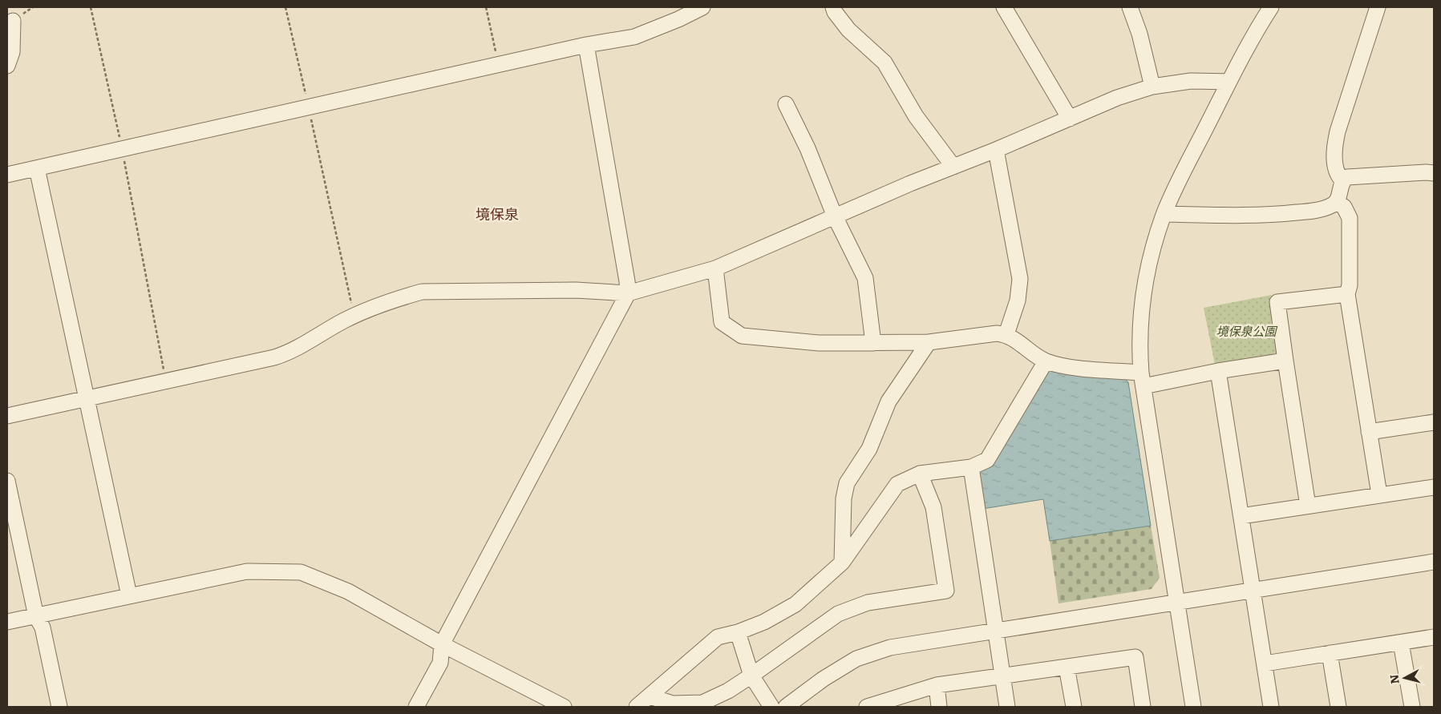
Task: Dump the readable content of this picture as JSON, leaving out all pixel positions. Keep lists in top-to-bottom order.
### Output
{
  "districts": ["境保泉"],
  "parks": ["境保泉公園"],
  "north": "left"
}
